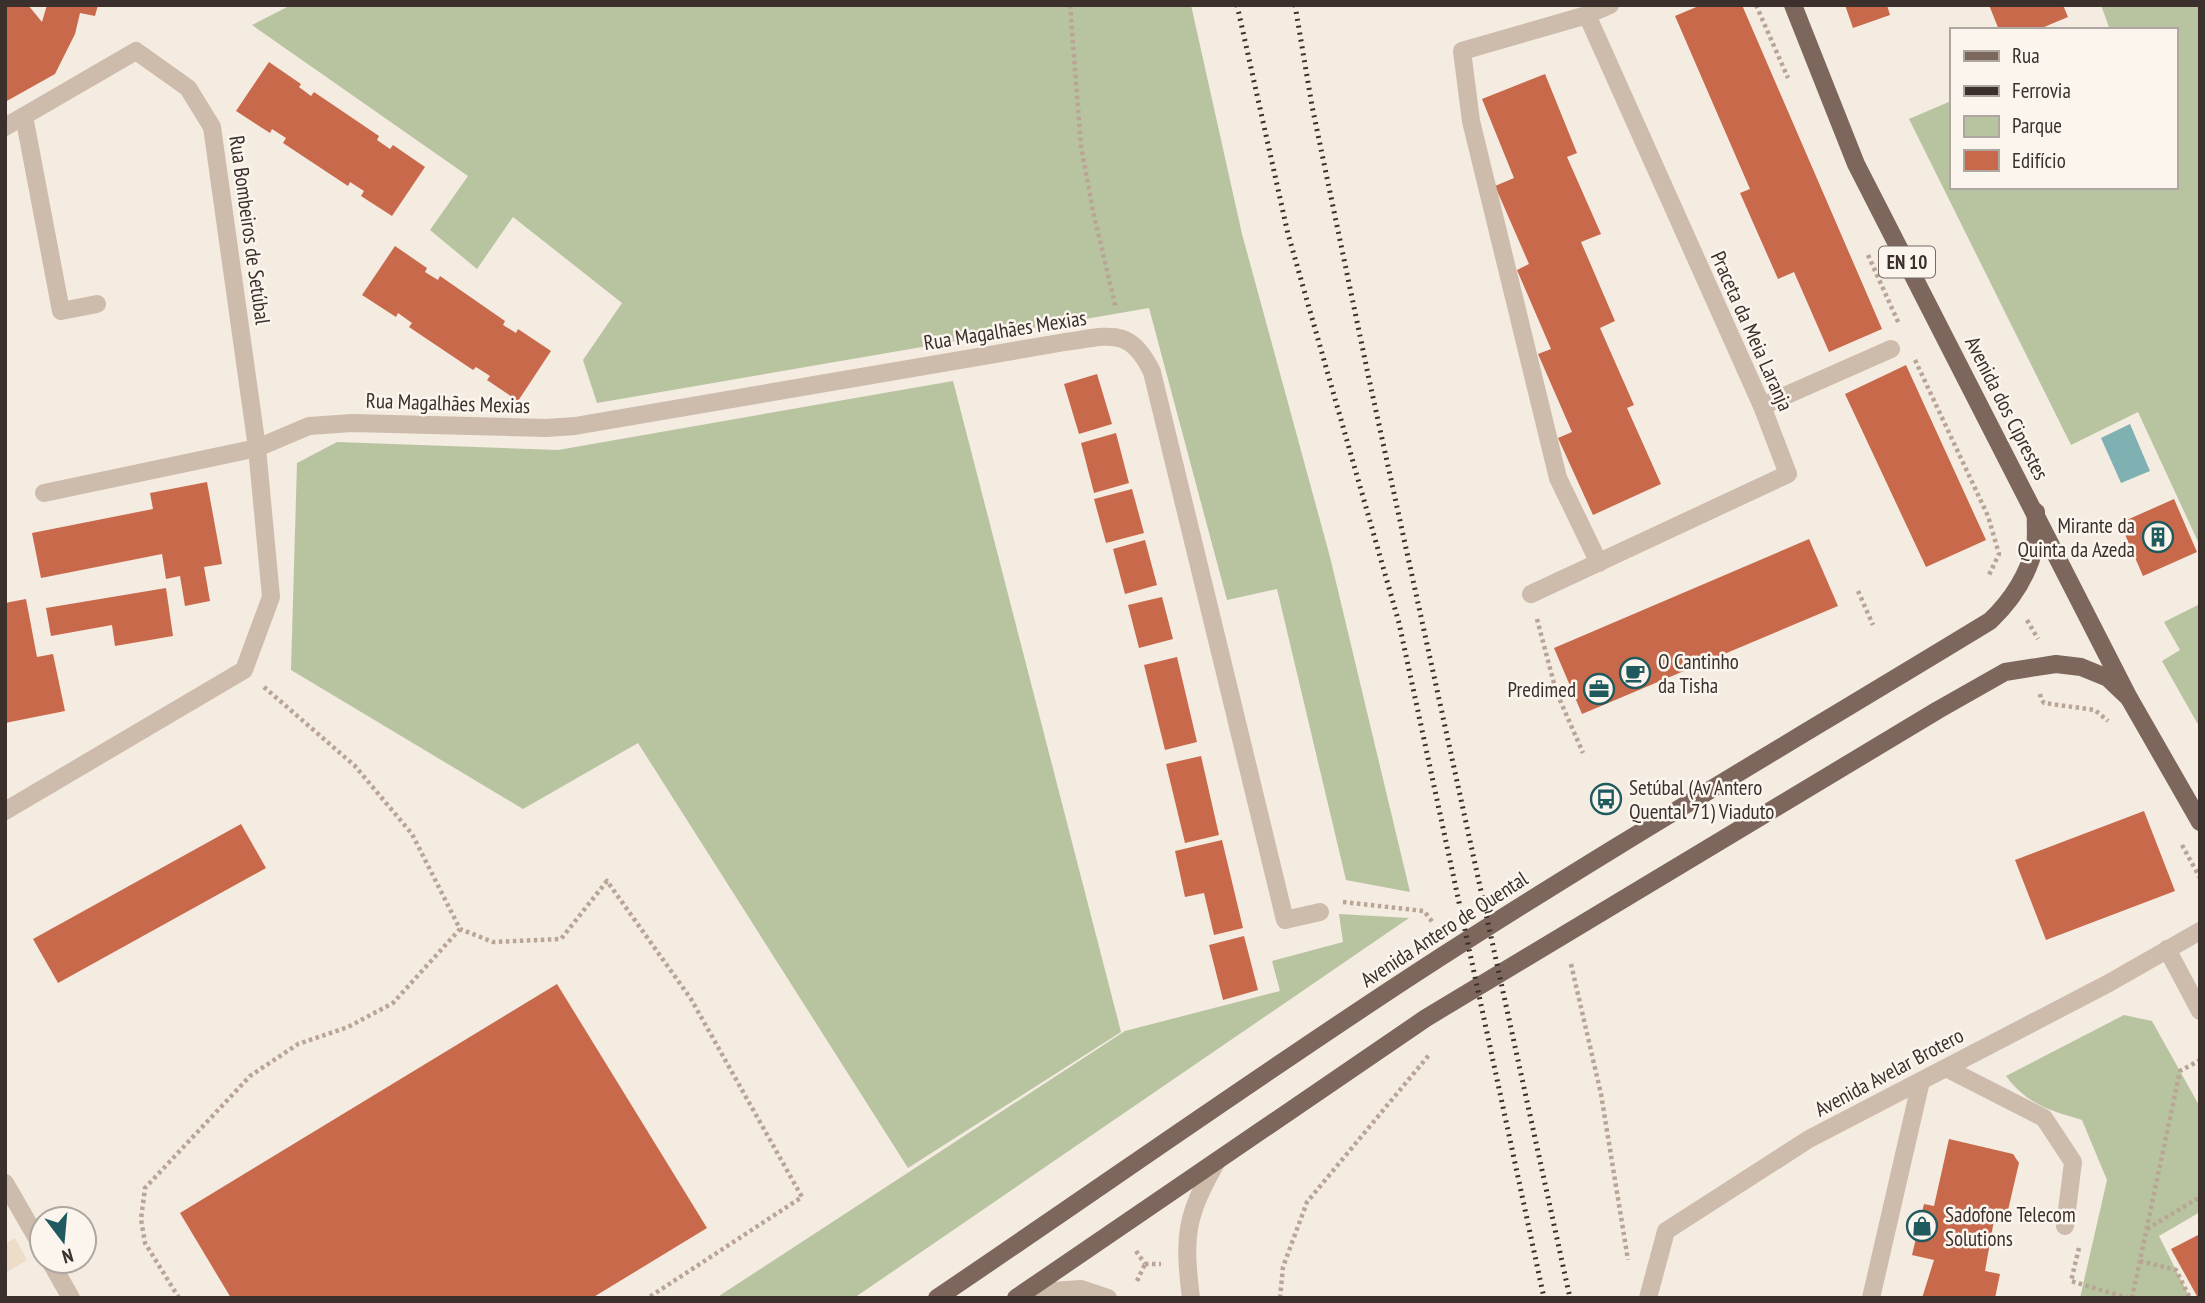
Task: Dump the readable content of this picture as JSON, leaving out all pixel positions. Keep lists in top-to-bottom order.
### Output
{
  "streets": {
    "main road": ["EN 10", "Avenida dos Ciprestes", "Avenida Antero de Quental"],
    "street": [
      "Rua Bombeiros de Setúbal",
      "Rua Magalhães Mexias",
      "Praceta da Meia Laranja",
      "Avenida Avelar Brotero"
    ]
  },
  "crossings": [
    ["Rua Bombeiros de Setúbal", "Rua Magalhães Mexias"],
    ["Avenida dos Ciprestes", "Avenida Antero de Quental"]
  ],
  "places": {
    "building": ["Mirante da Quinta da Azeda"],
    "cafe": ["O Cantinho da Tisha"],
    "office": ["Predimed"],
    "bus stop": ["Setúbal (Av Antero Quental 71) Viaduto"],
    "shop": ["Sadofone Telecom Solutions"]
  },
  "legend": [
    "Rua",
    "Ferrovia",
    "Parque",
    "Edifício"
  ],
  "north": "bottom"
}
